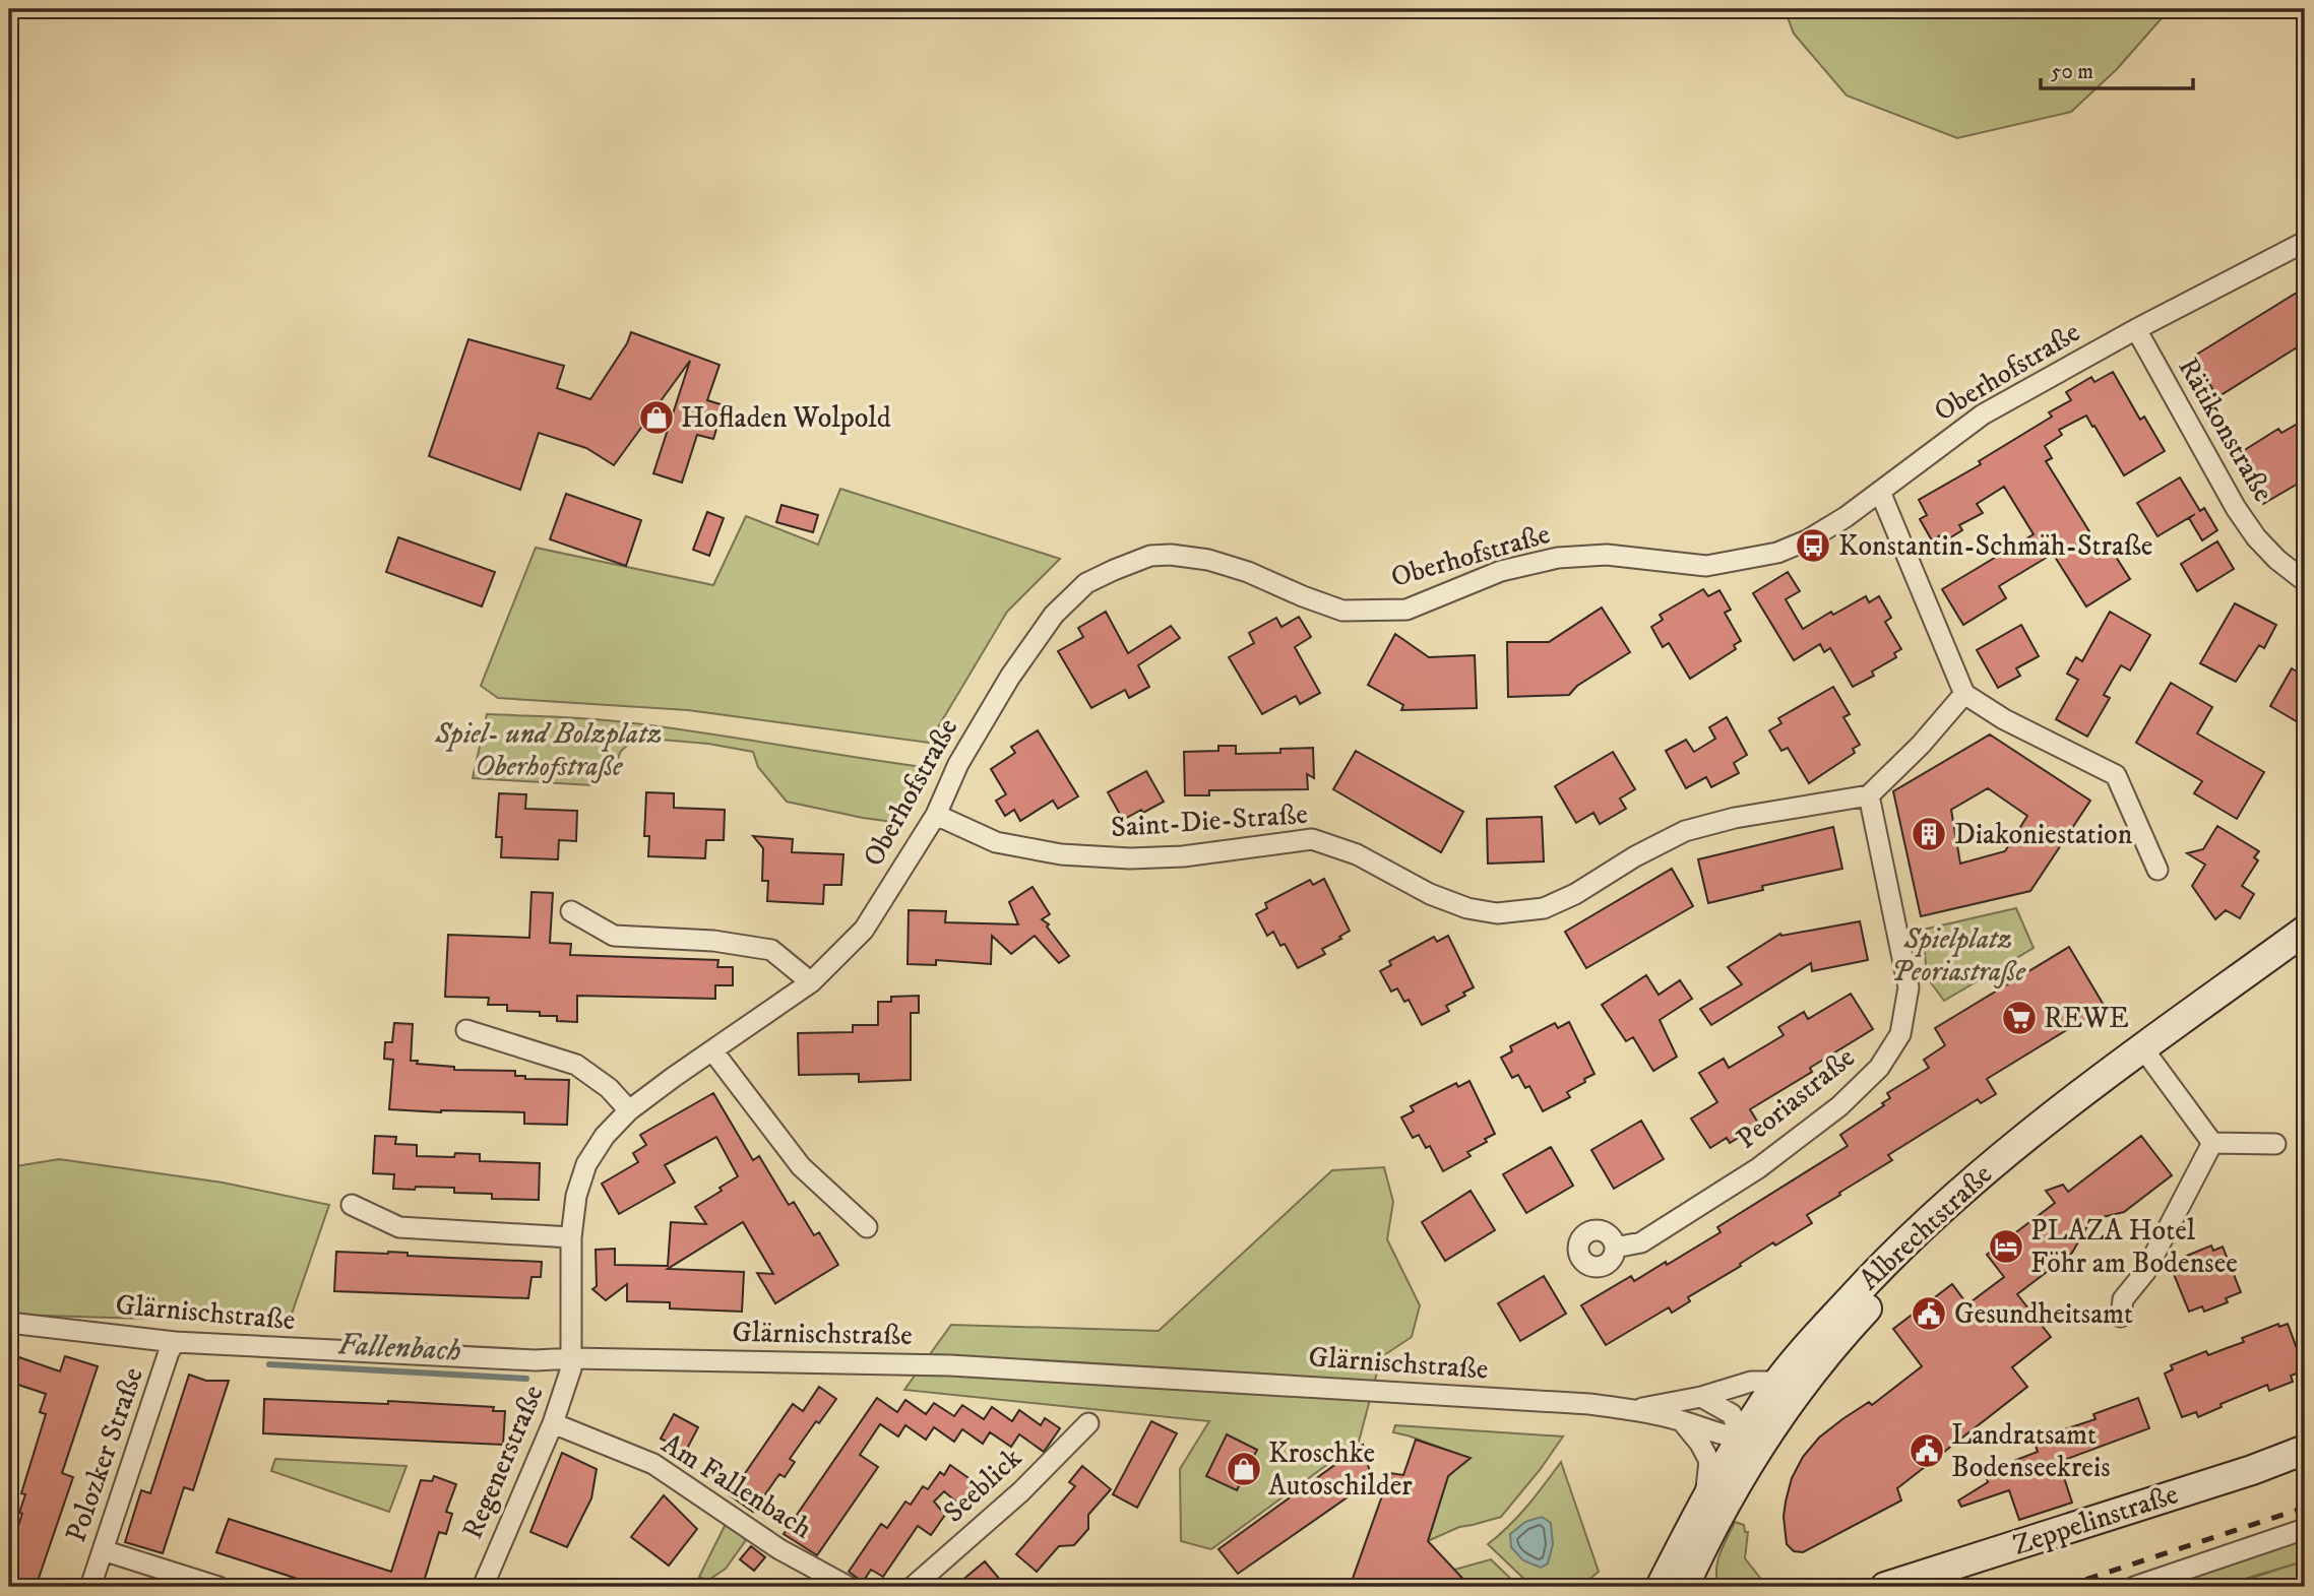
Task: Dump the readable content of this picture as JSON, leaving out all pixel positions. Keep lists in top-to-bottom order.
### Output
{
  "streets": {
    "main road": ["Albrechtstraße", "Zeppelinstraße"],
    "street": [
      "Oberhofstraße",
      "Rätikonstraße",
      "Saint-Die-Straße",
      "Peoriastraße",
      "Glärnischstraße",
      "Polozker Straße",
      "Regenerstraße",
      "Seeblick",
      "Am Fallenbach"
    ]
  },
  "crossings": [
    ["Oberhofstraße", "Rätikonstraße"],
    ["Oberhofstraße", "Saint-Die-Straße"],
    ["Oberhofstraße", "Glärnischstraße"],
    ["Oberhofstraße", "Regenerstraße"],
    ["Saint-Die-Straße", "Peoriastraße"],
    ["Albrechtstraße", "Glärnischstraße"],
    ["Glärnischstraße", "Polozker Straße"],
    ["Glärnischstraße", "Regenerstraße"],
    ["Regenerstraße", "Am Fallenbach"]
  ],
  "water": ["Fallenbach"],
  "parks": ["Spiel- und Bolzplatz Oberhofstraße", "Spielplatz Peoriastraße"],
  "places": {
    "shop": ["Hofladen Wolpold", "Kroschke Autoschilder"],
    "bus stop": ["Konstantin-Schmäh-Straße"],
    "building": ["Diakoniestation"],
    "supermarket": ["REWE"],
    "hotel": ["PLAZA Hotel Föhr am Bodensee"],
    "public building": ["Gesundheitsamt", "Landratsamt Bodenseekreis"]
  },
  "scale_bar": "50 m"
}
